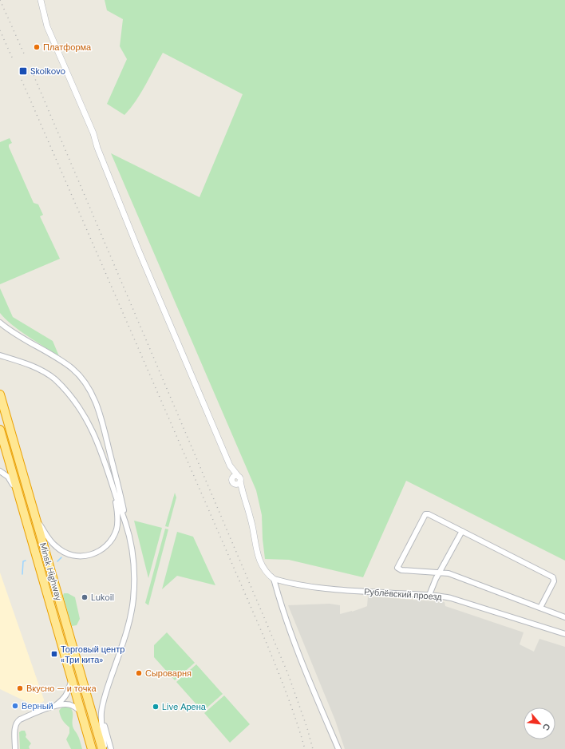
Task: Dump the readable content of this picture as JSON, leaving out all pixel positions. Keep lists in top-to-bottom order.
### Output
{
  "streets": {
    "highway": ["Minsk Highway"],
    "street": ["Рублёвский проезд"]
  },
  "places": {
    "other": [
      "Платформа",
      "Lukoil",
      "Сыроварня",
      "Вкусно — и точка",
      "Верный",
      "Live Арена"
    ],
    "transit": ["Skolkovo", "Торговый центр «Три кита»"]
  },
  "north": "bottom right"
}
